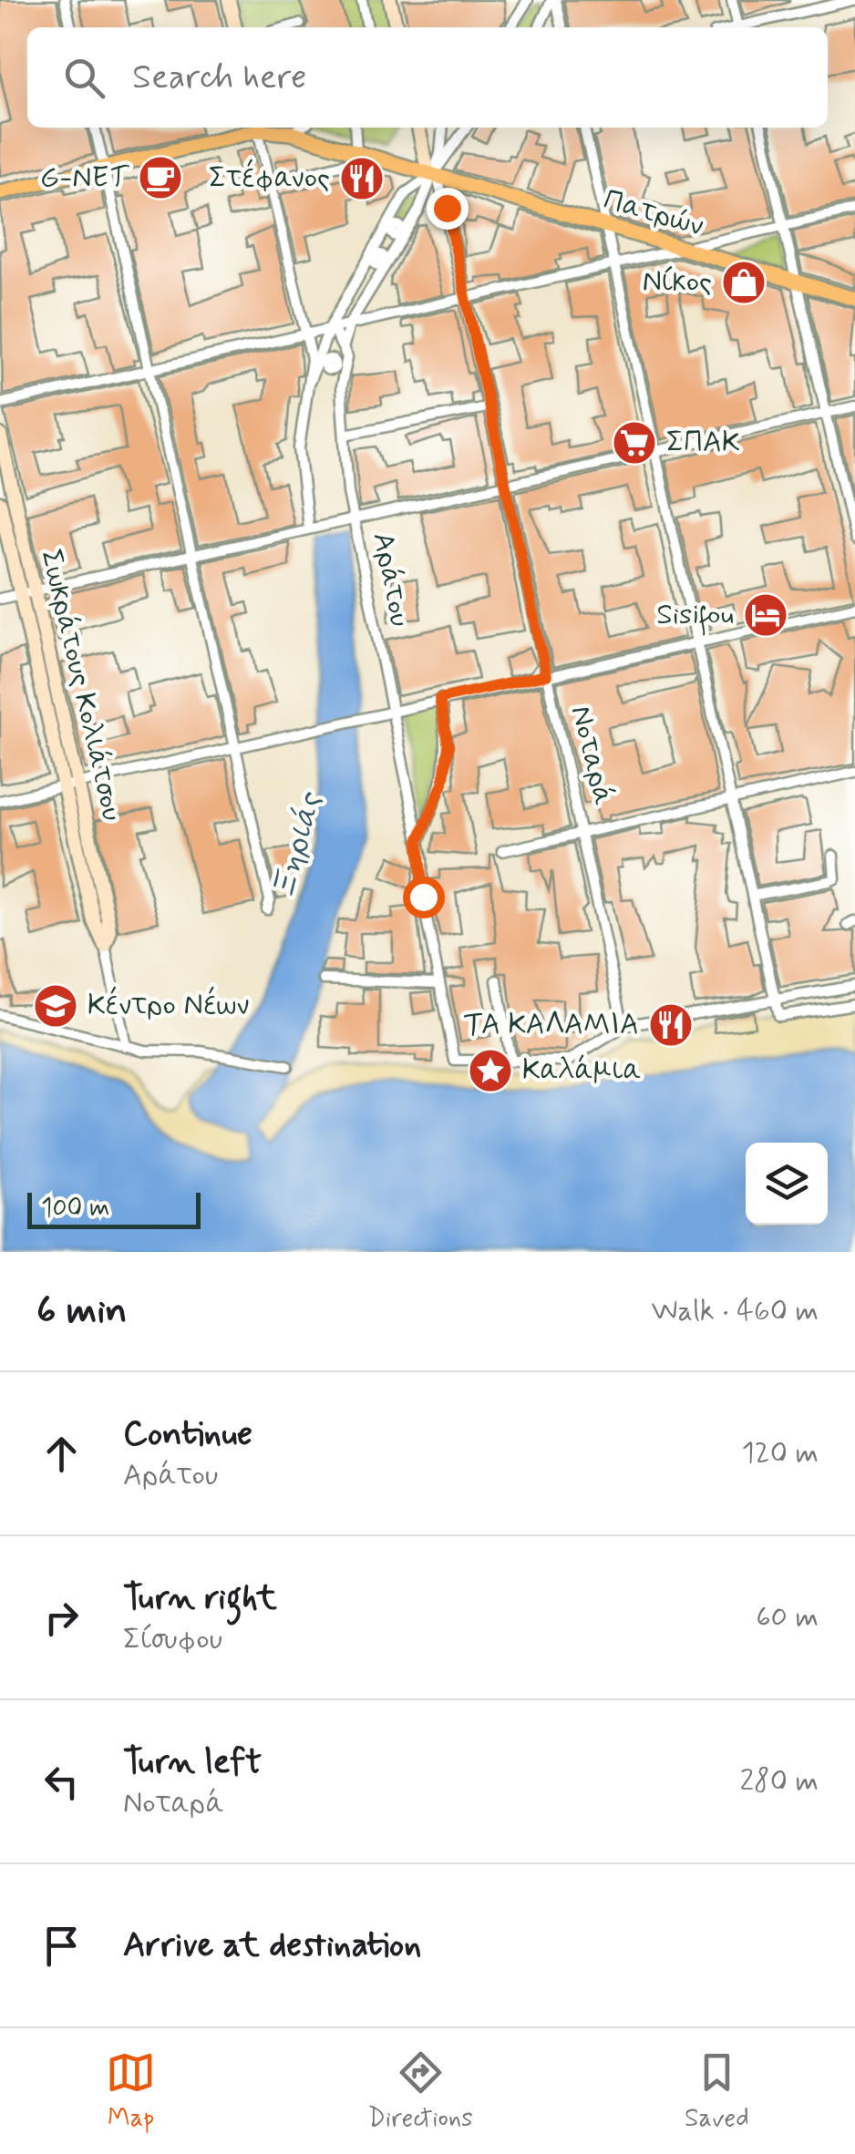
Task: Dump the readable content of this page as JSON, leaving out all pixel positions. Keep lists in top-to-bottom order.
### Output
{
  "streets": {
    "main road": ["Πατρών"],
    "street": ["Αράτου", "Σωκράτους Κολιάτσου", "Νοταρά"]
  },
  "crossings": [
    ["Πατρών", "Νοταρά"]
  ],
  "water": ["Ξηριάς"],
  "places": {
    "cafe": ["G-NET"],
    "restaurant": ["Στέφανος", "ΤΑ ΚΑΛΑΜΙΑ"],
    "shop": ["Νίκος"],
    "supermarket": ["ΣΠΑΚ"],
    "hotel": ["Sisifou"],
    "school or university": ["Κέντρο Νέων"],
    "place": ["Καλάμια"]
  },
  "scale_bar": "100 m",
  "page": {
    "search": "Search here",
    "scale": "100 m",
    "heading": ["6 min", "Walk · 460 m"],
    "list": [
      ["Continue", "Αράτου", "120 m"],
      ["Turn right", "Σίσυφου", "60 m"],
      ["Turn left", "Νοταρά", "280 m"],
      "Arrive at destination"
    ],
    "nav": ["Map", "Directions", "Saved"]
  }
}
